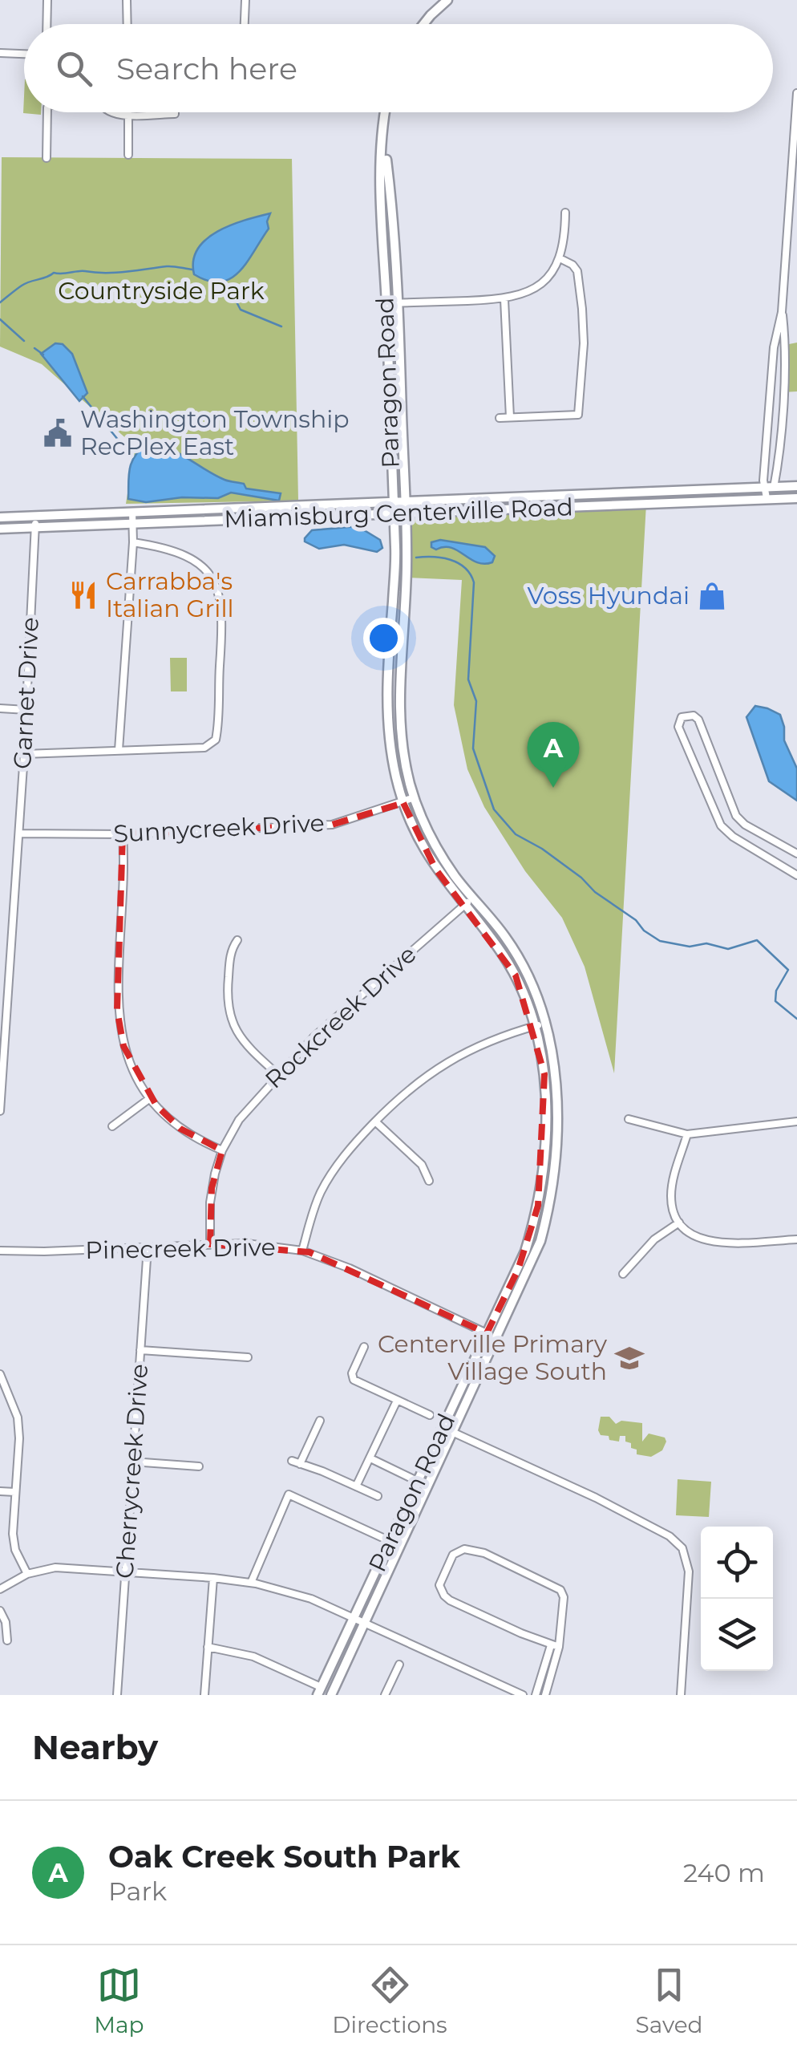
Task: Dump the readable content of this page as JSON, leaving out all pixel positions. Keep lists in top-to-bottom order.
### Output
{
  "streets": {
    "street": [
      "Paragon Road",
      "Miamisburg Centerville Road",
      "Garnet Drive",
      "Sunnycreek Drive",
      "Rockcreek Drive",
      "Pinecreek Drive",
      "Cherrycreek Drive"
    ]
  },
  "crossings": [
    ["Paragon Road", "Miamisburg Centerville Road"],
    ["Paragon Road", "Sunnycreek Drive"],
    ["Paragon Road", "Rockcreek Drive"],
    ["Paragon Road", "Pinecreek Drive"],
    ["Miamisburg Centerville Road", "Garnet Drive"],
    ["Garnet Drive", "Sunnycreek Drive"],
    ["Rockcreek Drive", "Pinecreek Drive"],
    ["Pinecreek Drive", "Cherrycreek Drive"]
  ],
  "parks": ["Countryside Park"],
  "places": {
    "public building": ["Washington Township RecPlex East"],
    "restaurant": ["Carrabba's Italian Grill"],
    "shop": ["Voss Hyundai"],
    "school or university": ["Centerville Primary Village South"]
  },
  "page": {
    "search": "Search here",
    "pins": "A",
    "heading": "Nearby",
    "list": [
      {
        "mark": "A",
        "name": "Oak Creek South Park",
        "note": "Park",
        "value": "240 m"
      }
    ],
    "nav": ["Map", "Directions", "Saved"]
  }
}
